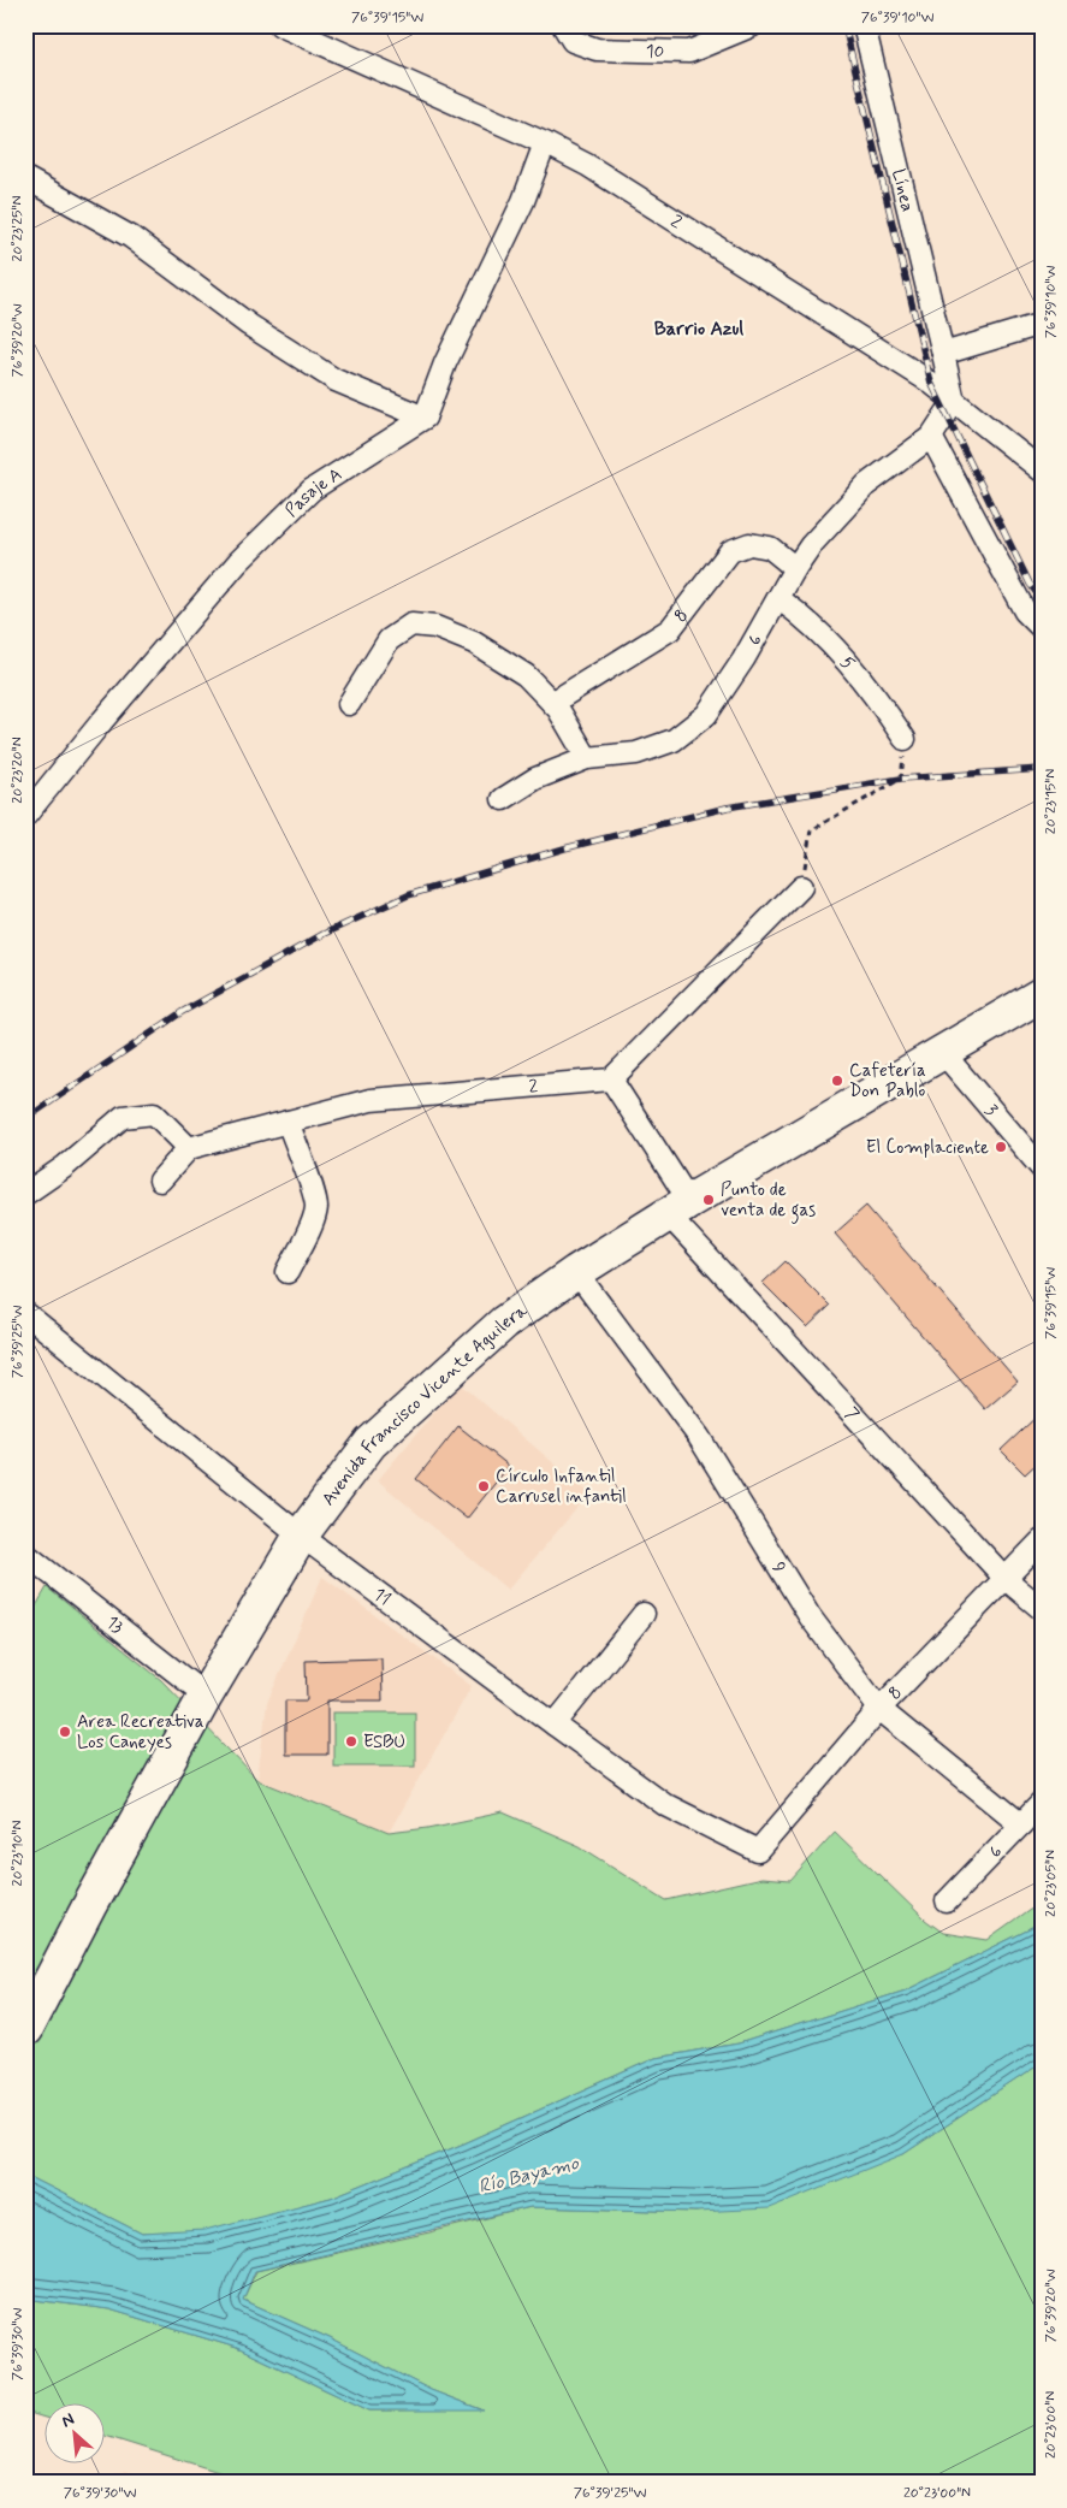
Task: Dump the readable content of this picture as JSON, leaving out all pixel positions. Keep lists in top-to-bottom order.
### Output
{
  "streets": {
    "main road": ["Avenida Francisco Vicente Aguilera"],
    "street": [
      "10",
      "Línea",
      "2",
      "Pasaje A",
      "8",
      "6",
      "5",
      "3",
      "7",
      "9",
      "11",
      "13"
    ]
  },
  "crossings": [
    ["2", "6"],
    ["2", "7"],
    ["8", "6"],
    ["8", "7"],
    ["8", "9"],
    ["8", "11"],
    ["6", "5"],
    ["6", "9"],
    ["3", "Avenida Francisco Vicente Aguilera"],
    ["Avenida Francisco Vicente Aguilera", "7"],
    ["Avenida Francisco Vicente Aguilera", "9"],
    ["Avenida Francisco Vicente Aguilera", "11"],
    ["Avenida Francisco Vicente Aguilera", "13"]
  ],
  "districts": ["Barrio Azul"],
  "water": ["Río Bayamo"],
  "places": [
    "Cafetería Don Pablo",
    "El Complaciente",
    "Punto de venta de gas",
    "Círculo Infantil Carrusel infantil",
    "Area Recreativa Los Caneyes",
    "ESBU"
  ],
  "north": "top left",
  "coordinates": [
    "76°39'15\"W",
    "76°39'10\"W",
    "20°23'25\"N",
    "76°39'20\"W",
    "20°23'20\"N",
    "20°23'15\"N",
    "76°39'25\"W",
    "20°23'10\"N",
    "20°23'05\"N",
    "76°39'30\"W",
    "20°23'00\"N"
  ]
}
